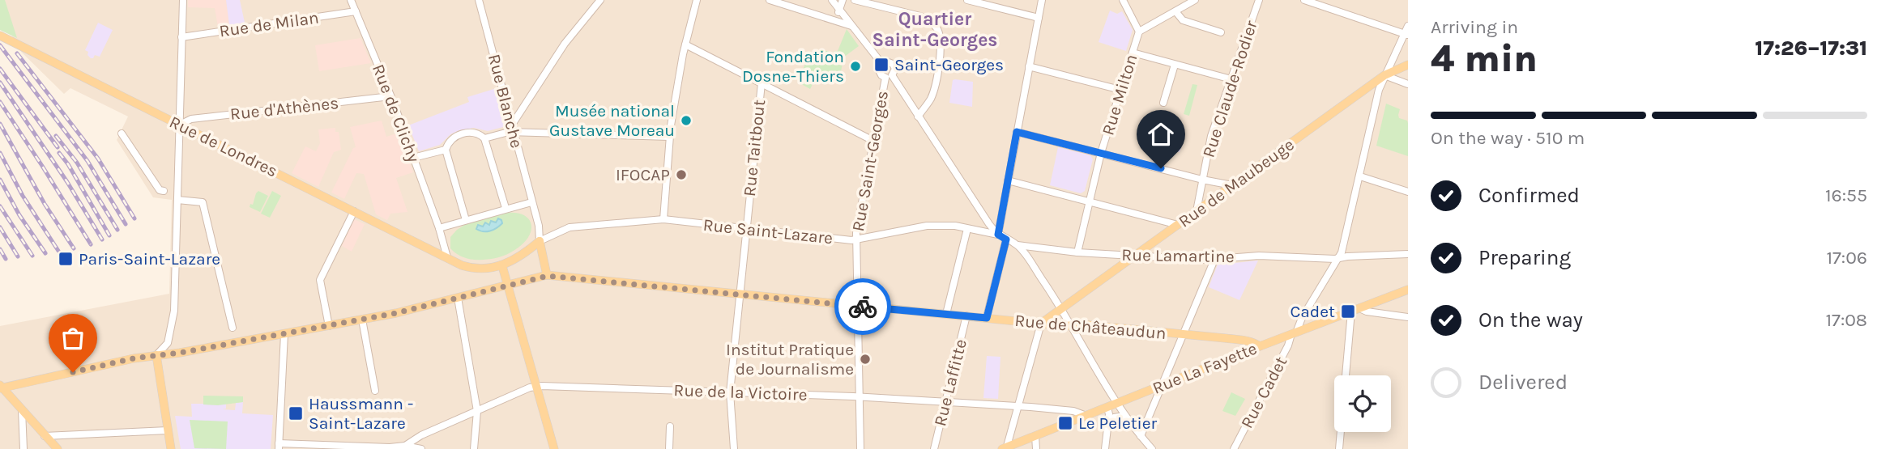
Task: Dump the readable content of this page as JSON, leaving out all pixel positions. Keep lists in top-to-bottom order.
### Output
{
  "streets": {
    "main road": [
      "Rue de Londres",
      "Rue de Maubeuge",
      "Rue de Châteaudun",
      "Rue La Fayette"
    ],
    "street": [
      "Rue de Milan",
      "Rue Claude-Rodier",
      "Rue Milton",
      "Rue Blanche",
      "Rue d'Athènes",
      "Rue de Clichy",
      "Rue Taitbout",
      "Rue Saint-Georges",
      "Rue Saint-Lazare",
      "Rue Lamartine",
      "Rue Laffitte",
      "Rue de la Victoire",
      "Rue Cadet"
    ]
  },
  "crossings": [
    ["Rue de Milan", "Rue de Clichy"],
    ["Rue Claude-Rodier", "Rue de Maubeuge"],
    ["Rue Milton", "Rue Lamartine"],
    ["Rue Blanche", "Rue Saint-Lazare"],
    ["Rue d'Athènes", "Rue de Clichy"],
    ["Rue d'Athènes", "Rue de Londres"],
    ["Rue de Clichy", "Rue de Londres"],
    ["Rue Taitbout", "Rue Saint-Lazare"],
    ["Rue Taitbout", "Rue de Châteaudun"],
    ["Rue Taitbout", "Rue de la Victoire"],
    ["Rue Saint-Georges", "Rue Saint-Lazare"],
    ["Rue Saint-Georges", "Rue de Châteaudun"],
    ["Rue Saint-Georges", "Rue de la Victoire"],
    ["Rue de Maubeuge", "Rue Lamartine"],
    ["Rue de Maubeuge", "Rue de Châteaudun"],
    ["Rue de Maubeuge", "Rue Cadet"],
    ["Rue Lamartine", "Rue Cadet"],
    ["Rue de Châteaudun", "Rue La Fayette"],
    ["Rue de Châteaudun", "Rue Laffitte"],
    ["Rue La Fayette", "Rue de la Victoire"],
    ["Rue La Fayette", "Rue Cadet"],
    ["Rue Laffitte", "Rue de la Victoire"]
  ],
  "districts": ["Quartier Saint-Georges"],
  "places": {
    "transit": [
      "Saint-Georges",
      "Paris-Saint-Lazare",
      "Cadet",
      "Haussmann - Saint-Lazare",
      "Le Peletier"
    ],
    "other": [
      "Fondation Dosne-Thiers",
      "Musée national Gustave Moreau",
      "IFOCAP",
      "Institut Pratique de Journalisme"
    ]
  },
  "page": {
    "heading": ["4 min", "Arriving in", "17:26–17:31"],
    "bar": "On the way · 510 m",
    "list": [
      ["Confirmed", "16:55"],
      ["Preparing", "17:06"],
      ["On the way", "17:08"],
      "Delivered"
    ]
  }
}
